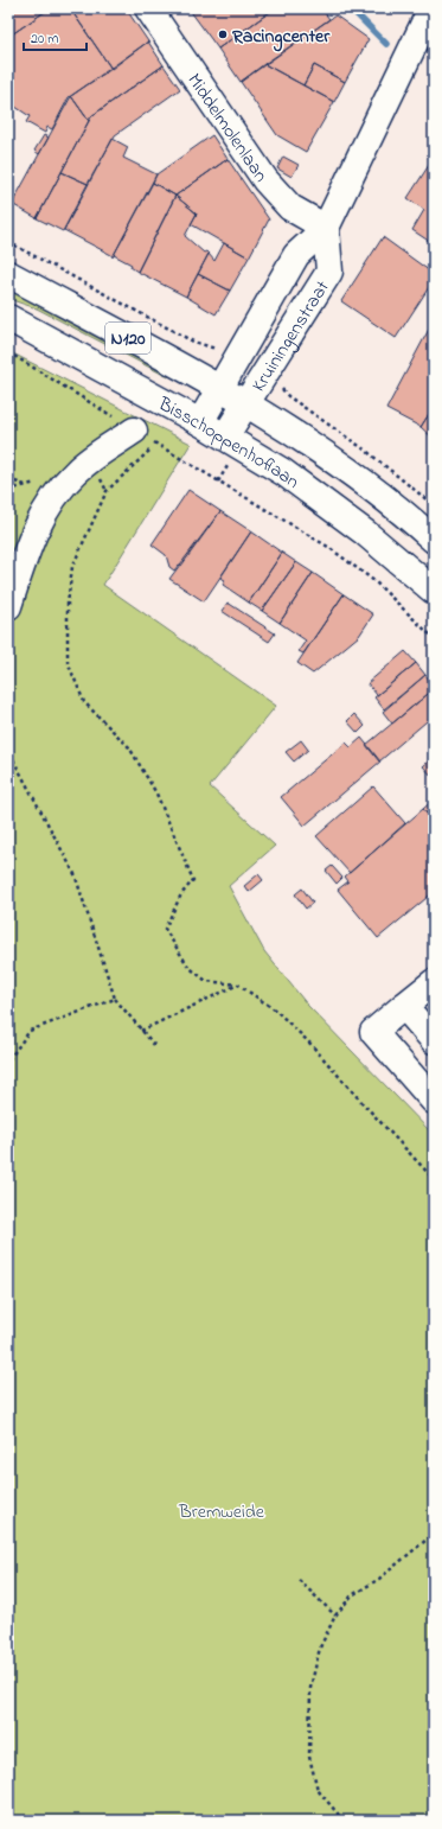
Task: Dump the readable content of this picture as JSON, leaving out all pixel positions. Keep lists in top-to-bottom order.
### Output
{
  "streets": {
    "street": [
      "Middelmolenlaan",
      "Kruiningenstraat",
      "N120",
      "Bisschoppenhoflaan"
    ]
  },
  "crossings": [
    ["Middelmolenlaan", "Kruiningenstraat"],
    ["Kruiningenstraat", "N120"],
    ["Kruiningenstraat", "Bisschoppenhoflaan"]
  ],
  "parks": ["Bremweide"],
  "places": ["Racingcenter"],
  "scale_bar": "20 m"
}
